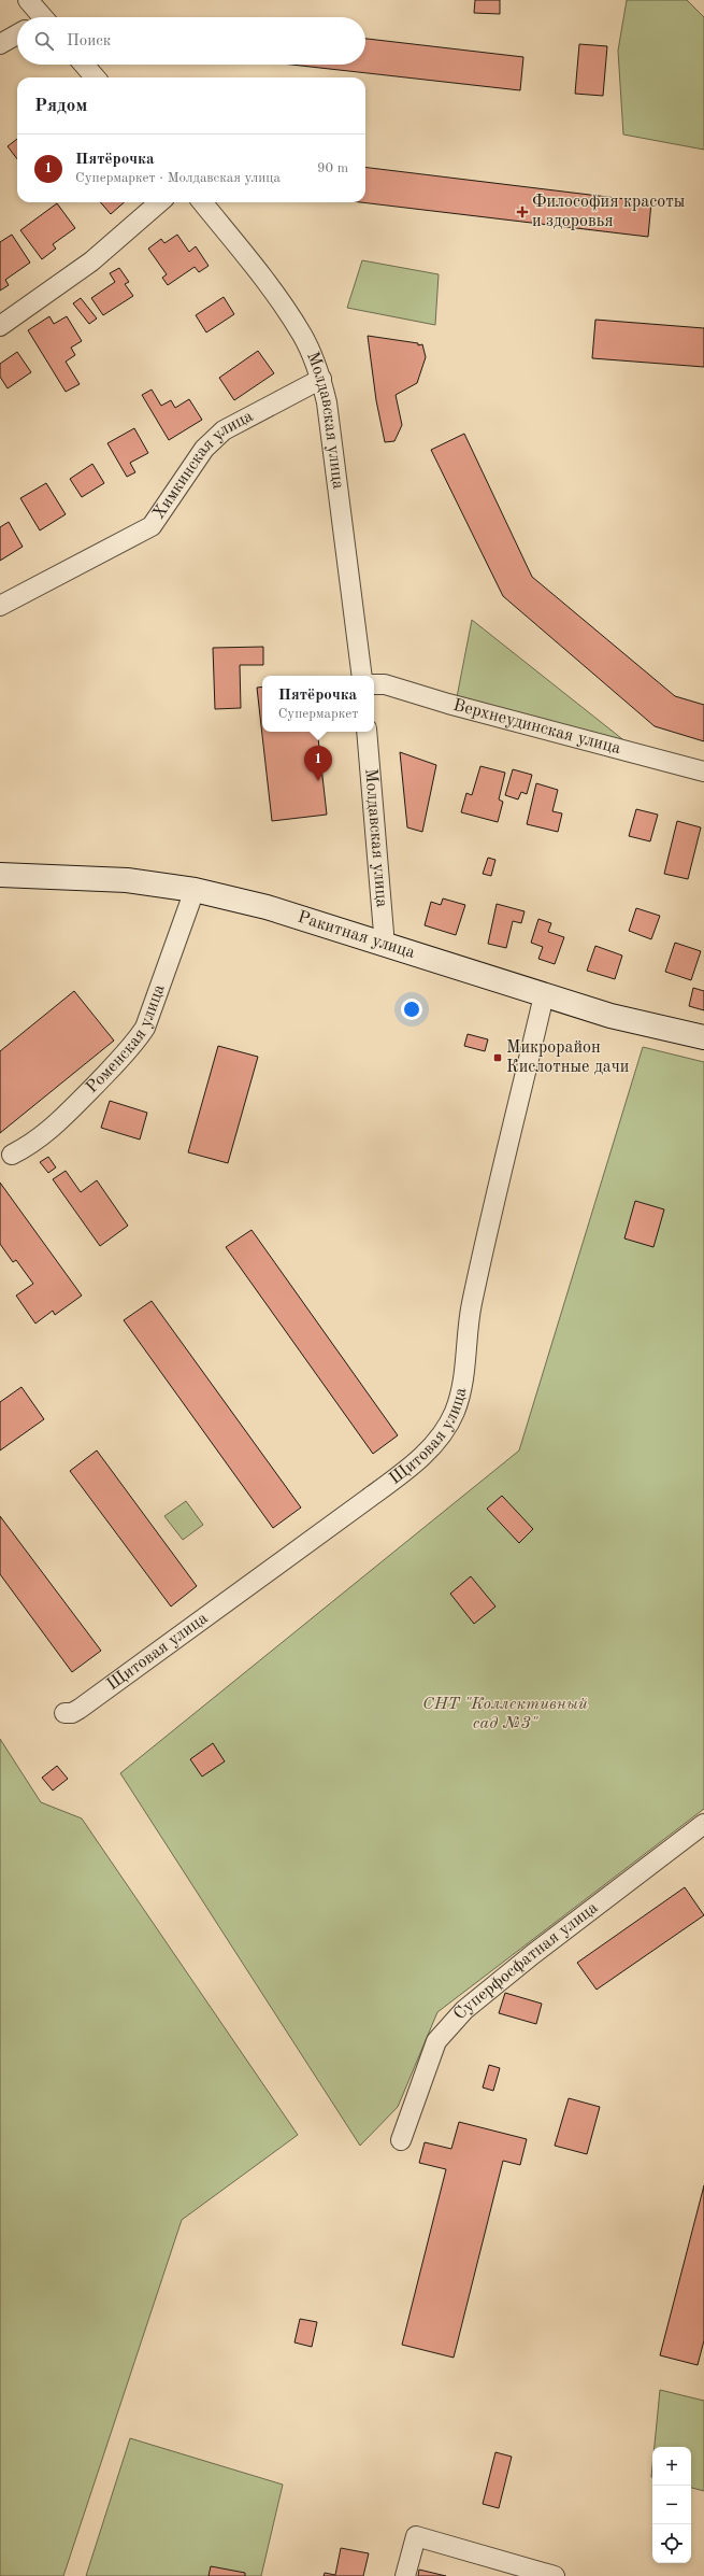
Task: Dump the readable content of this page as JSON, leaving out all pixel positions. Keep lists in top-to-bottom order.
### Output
{
  "streets": {
    "street": [
      "Молдавская улица",
      "Химкинская улица",
      "Верхнеудинская улица",
      "Ракитная улица",
      "Роменская улица",
      "Щитовая улица",
      "Суперфосфатная улица"
    ]
  },
  "crossings": [
    ["Молдавская улица", "Химкинская улица"],
    ["Молдавская улица", "Ракитная улица"],
    ["Ракитная улица", "Роменская улица"],
    ["Ракитная улица", "Щитовая улица"]
  ],
  "parks": ["СНТ \"Коллективный сад №3\""],
  "places": {
    "health": ["Философия красоты и здоровья"],
    "transit": ["Микрорайон Кислотные дачи"]
  },
  "page": {
    "search": "Поиск",
    "heading": "Рядом",
    "list": [
      {
        "mark": "1",
        "name": "Пятёрочка",
        "note": "Супермаркет · Молдавская улица",
        "value": "90 m"
      }
    ],
    "popup": ["Пятёрочка", "Супермаркет"],
    "pins": "1",
    "map_buttons": ["+", "−"]
  }
}
